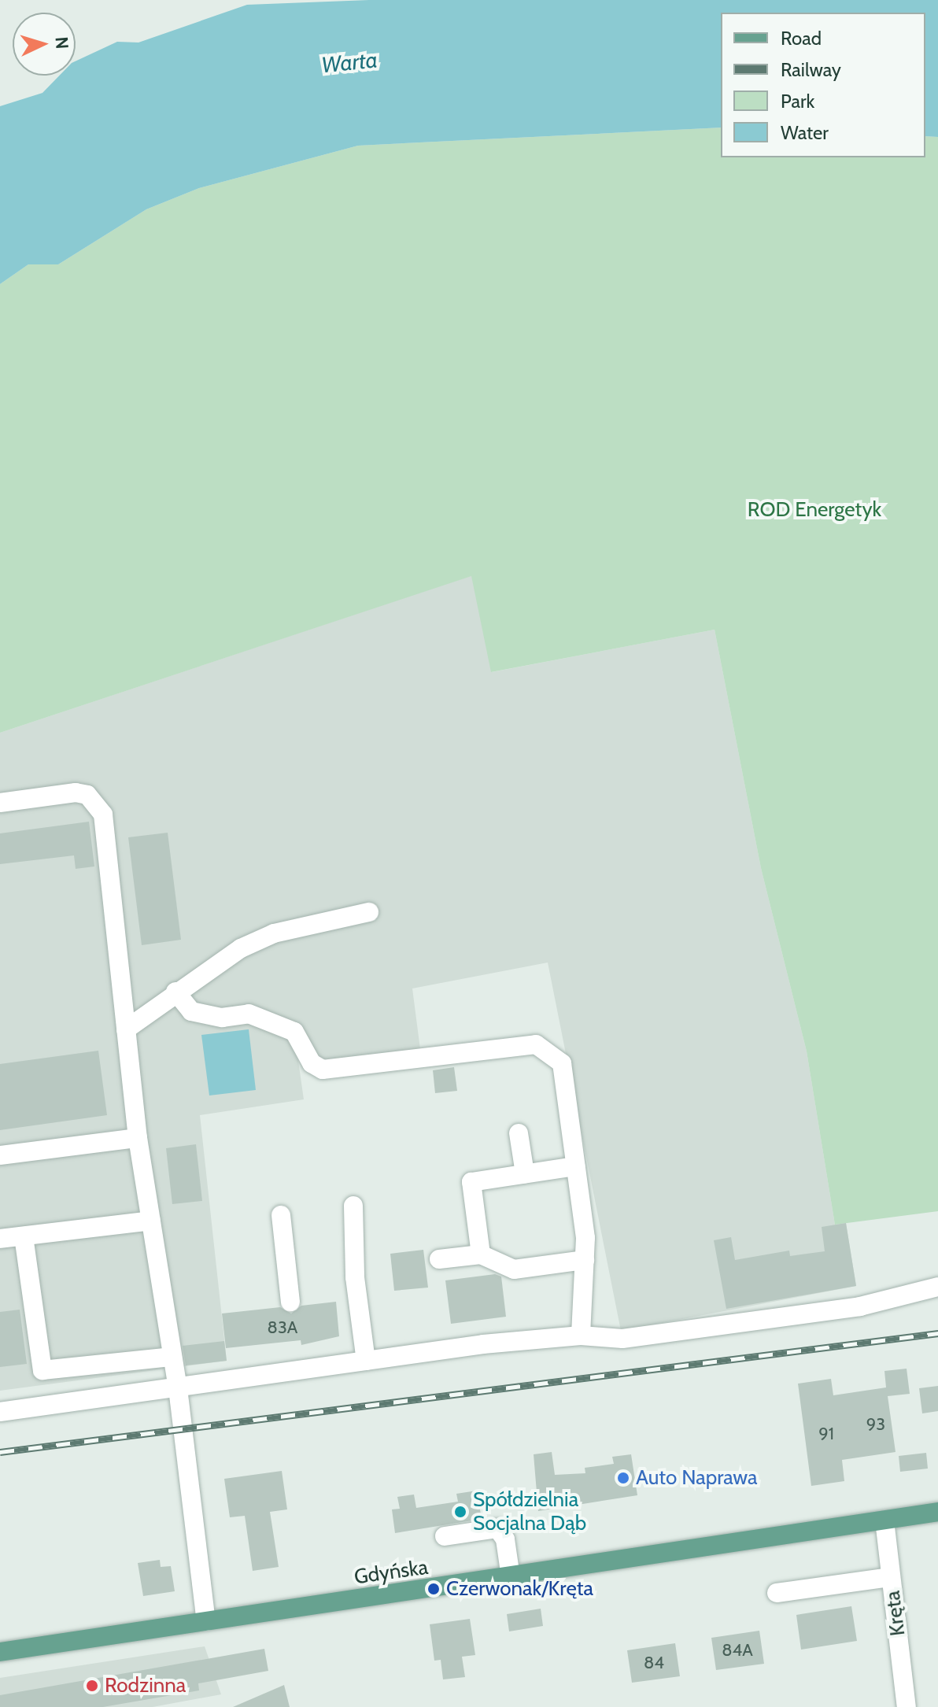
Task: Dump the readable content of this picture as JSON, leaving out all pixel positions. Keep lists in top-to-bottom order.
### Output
{
  "streets": {
    "main road": ["Gdyńska"],
    "street": ["Kręta"]
  },
  "crossings": [
    ["Gdyńska", "Kręta"]
  ],
  "water": ["Warta"],
  "parks": ["ROD Energetyk"],
  "places": [
    "Auto Naprawa",
    "Spółdzielnia Socjalna Dąb",
    "Czerwonak/Kręta",
    "Rodzinna"
  ],
  "house_numbers": [
    "83A",
    "93",
    "91",
    "84A",
    "84"
  ],
  "legend": [
    "Road",
    "Railway",
    "Park",
    "Water"
  ],
  "north": "right"
}
